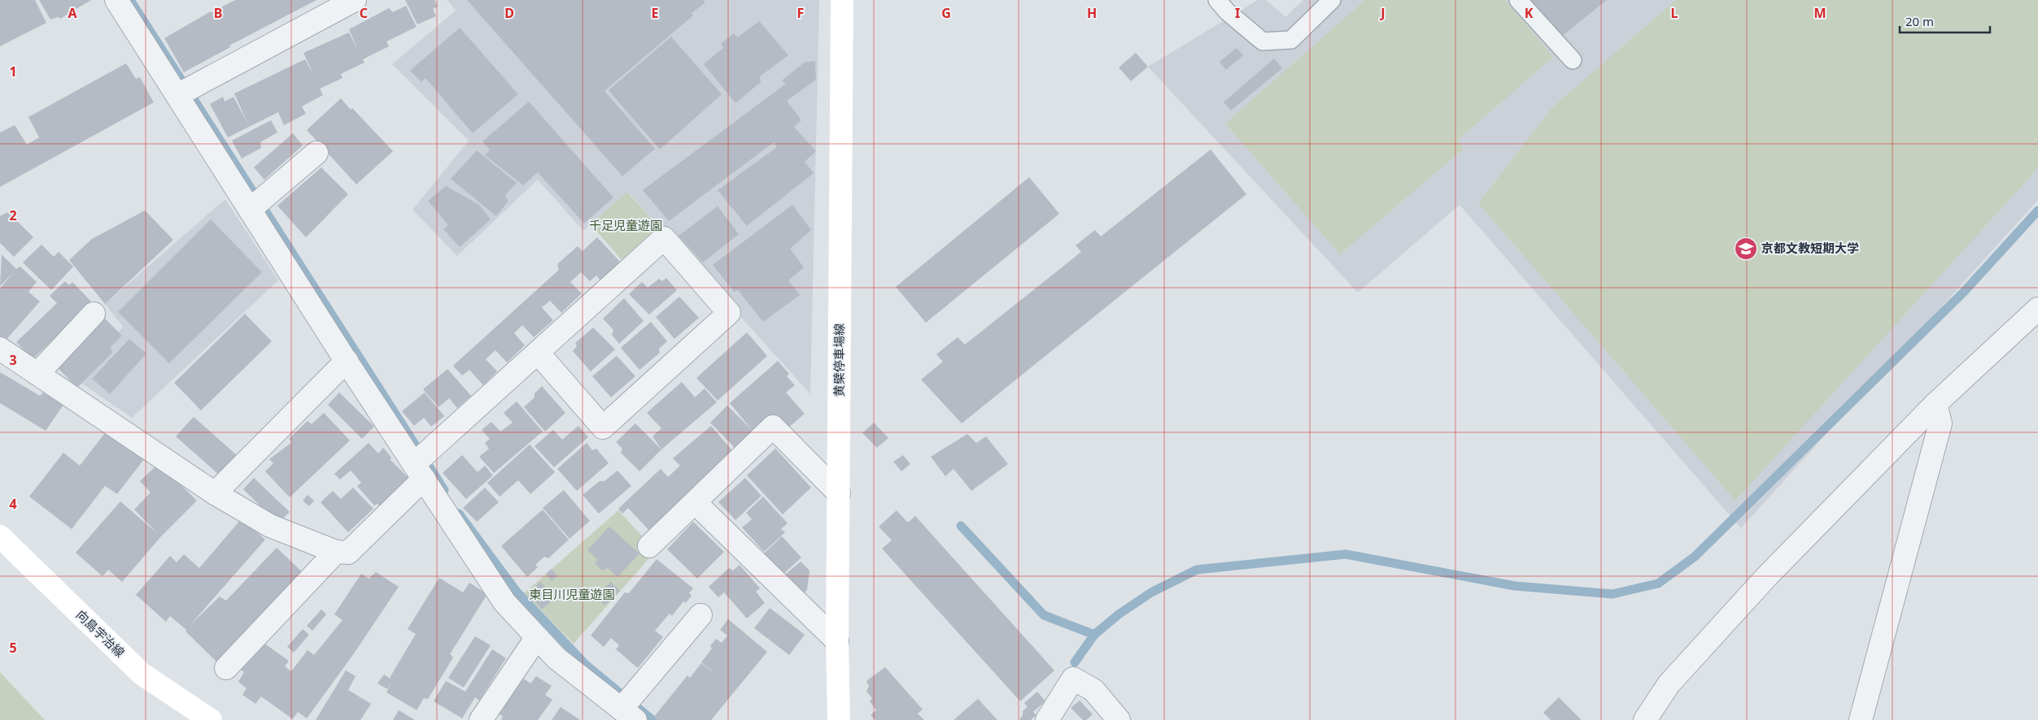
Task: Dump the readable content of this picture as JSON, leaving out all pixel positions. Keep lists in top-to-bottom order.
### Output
{
  "streets": {
    "main road": ["黄檗停車場線", "向島宇治線"]
  },
  "parks": ["千足児童遊園", "東目川児童遊園"],
  "places": {
    "school or university": ["京都文教短期大学"]
  },
  "scale_bar": "20 m",
  "grid": {
    "columns": [
      "A",
      "B",
      "C",
      "D",
      "E",
      "F",
      "G",
      "H",
      "I",
      "J",
      "K",
      "L",
      "M"
    ],
    "rows": [
      "1",
      "2",
      "3",
      "4",
      "5"
    ]
  }
}
